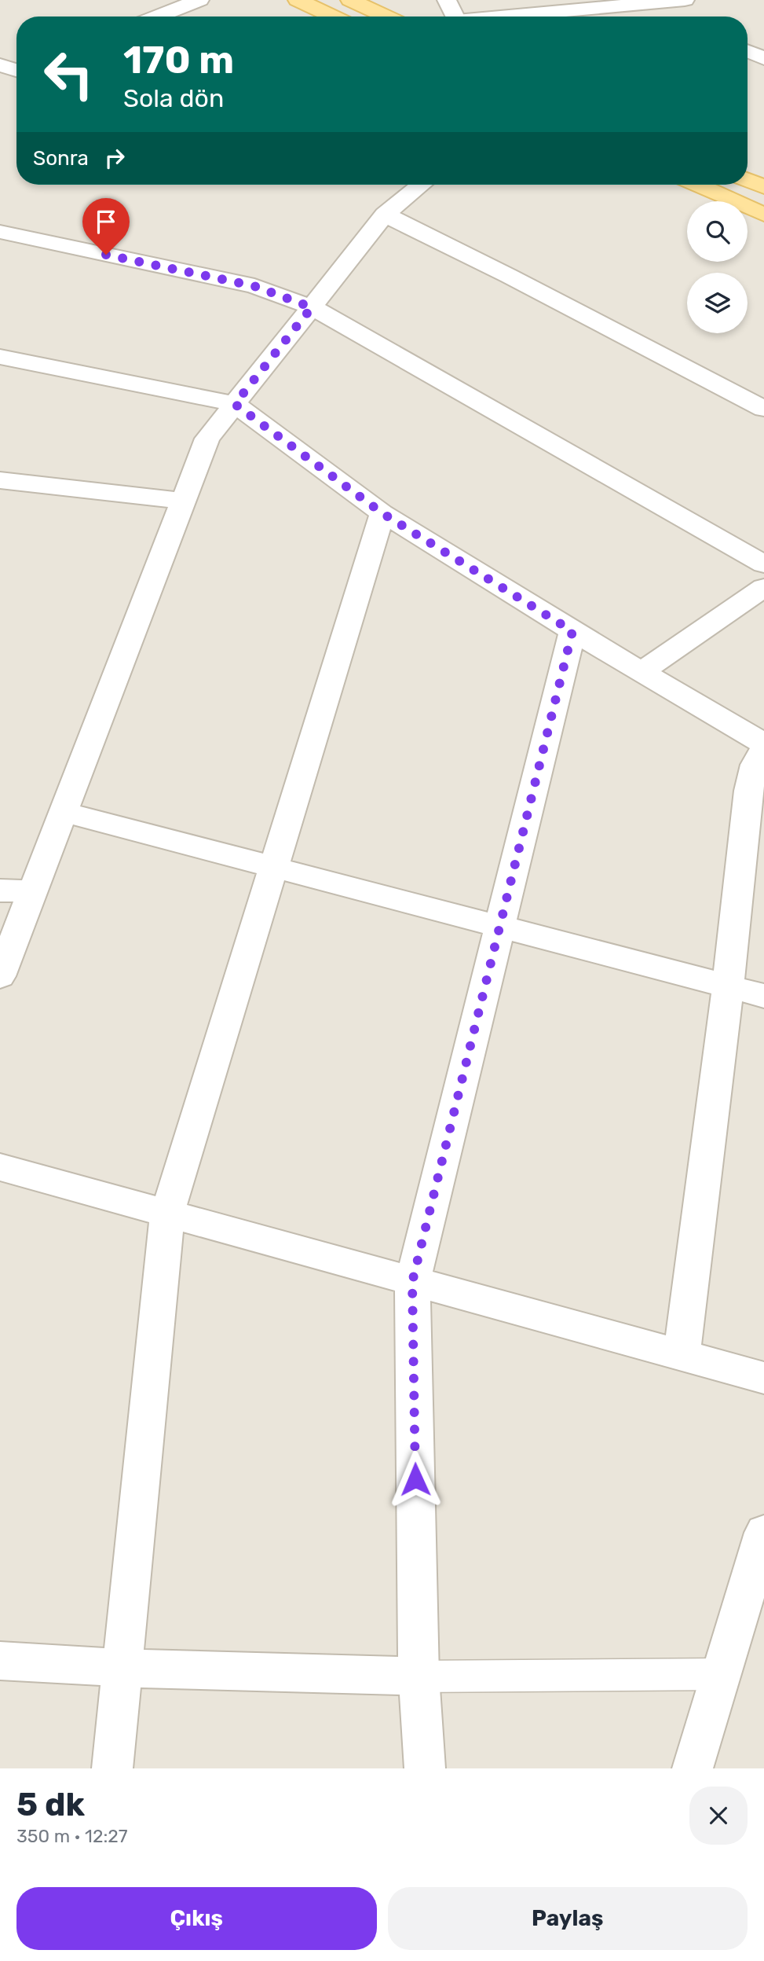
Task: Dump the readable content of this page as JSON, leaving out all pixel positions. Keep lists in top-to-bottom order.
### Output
{
  "page": {
    "turn": ["170 m", "Sola dön"],
    "then": "Sonra",
    "heading": ["5 dk", "350 m · 12:27"],
    "buttons": ["Çıkış", "Paylaş"]
  }
}
